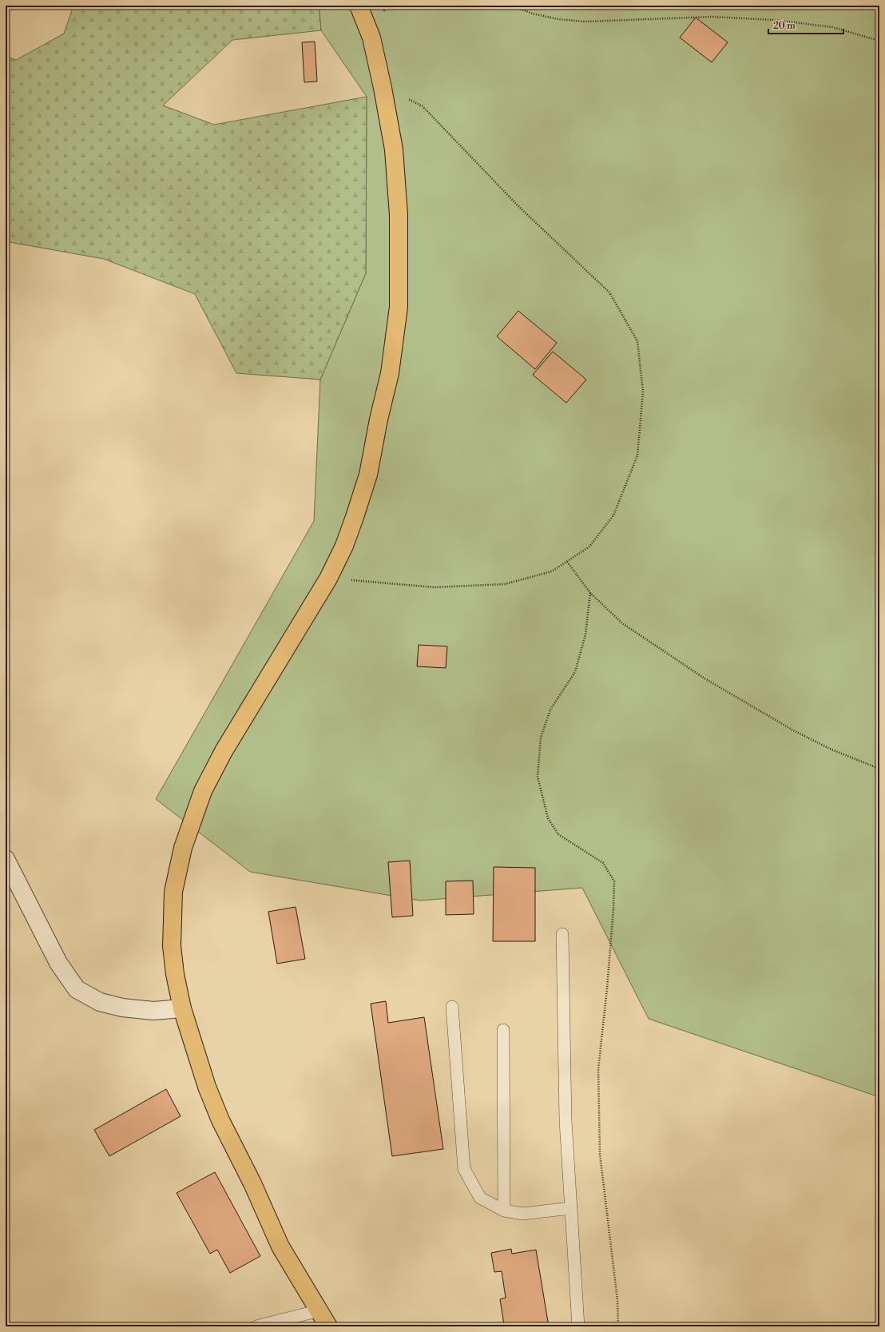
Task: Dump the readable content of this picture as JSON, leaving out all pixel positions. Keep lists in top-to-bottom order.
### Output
{
  "scale_bar": "20 m"
}
